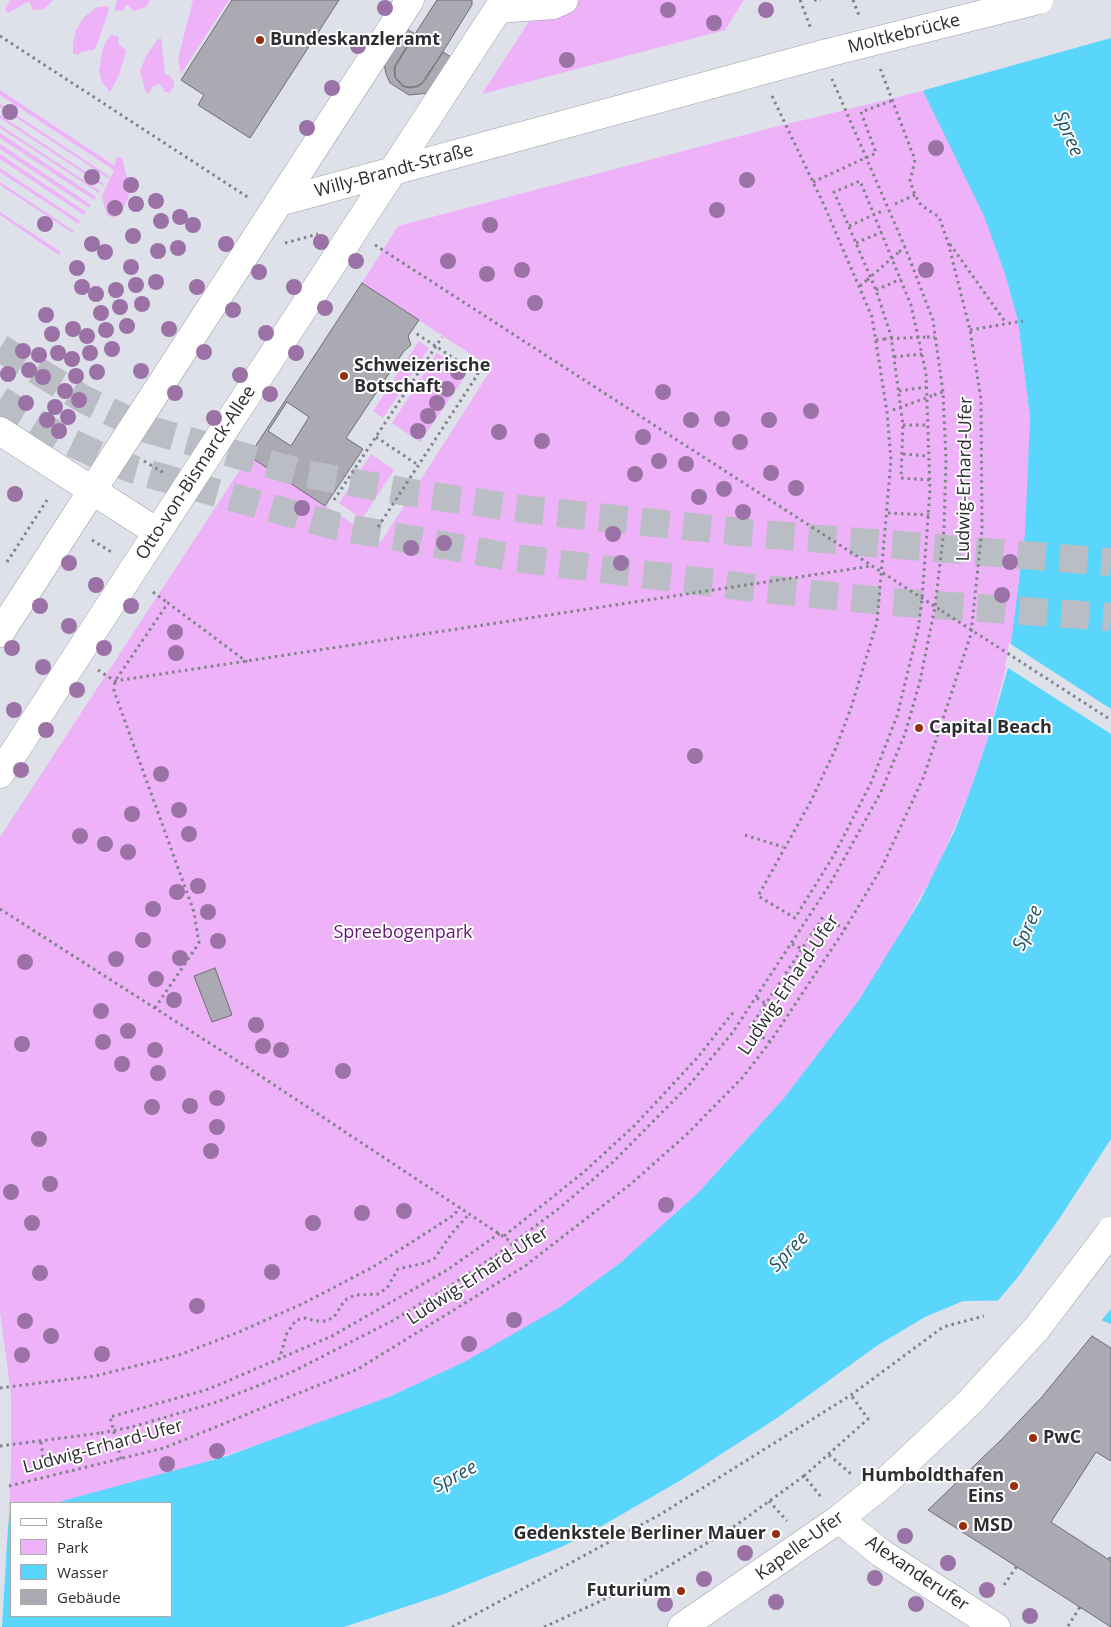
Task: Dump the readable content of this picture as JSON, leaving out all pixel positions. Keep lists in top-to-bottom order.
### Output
{
  "streets": {
    "street": [
      "Moltkebrücke",
      "Willy-Brandt-Straße",
      "Otto-von-Bismarck-Allee",
      "Kapelle-Ufer",
      "Alexanderufer"
    ],
    "path": ["Ludwig-Erhard-Ufer"]
  },
  "crossings": [
    ["Moltkebrücke", "Willy-Brandt-Straße"],
    ["Willy-Brandt-Straße", "Otto-von-Bismarck-Allee"],
    ["Kapelle-Ufer", "Alexanderufer"]
  ],
  "water": ["Spree"],
  "parks": ["Spreebogenpark"],
  "places": [
    "Bundeskanzleramt",
    "Schweizerische Botschaft",
    "Capital Beach",
    "PwC",
    "Humboldthafen Eins",
    "MSD",
    "Gedenkstele Berliner Mauer",
    "Futurium"
  ],
  "legend": [
    "Straße",
    "Park",
    "Wasser",
    "Gebäude"
  ]
}
